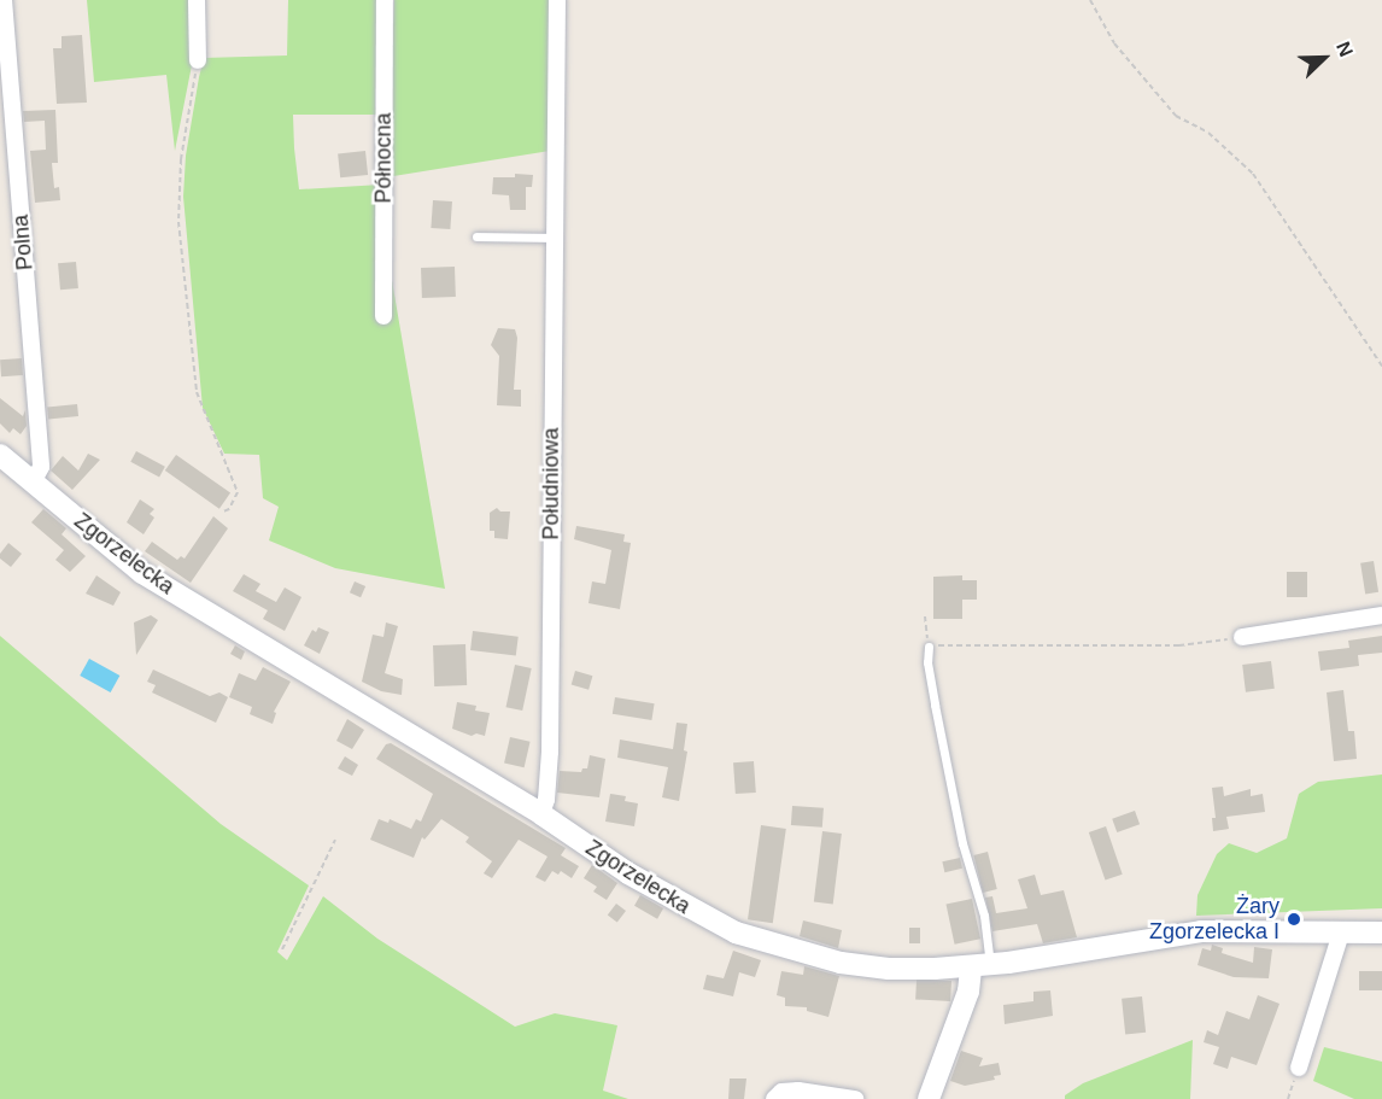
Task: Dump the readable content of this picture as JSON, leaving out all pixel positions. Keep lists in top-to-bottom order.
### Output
{
  "streets": {
    "street": [
      "Północna",
      "Polna",
      "Południowa",
      "Zgorzelecka"
    ]
  },
  "crossings": [
    ["Polna", "Zgorzelecka"],
    ["Południowa", "Zgorzelecka"]
  ],
  "places": ["Żary Zgorzelecka I"],
  "north": "top right"
}
